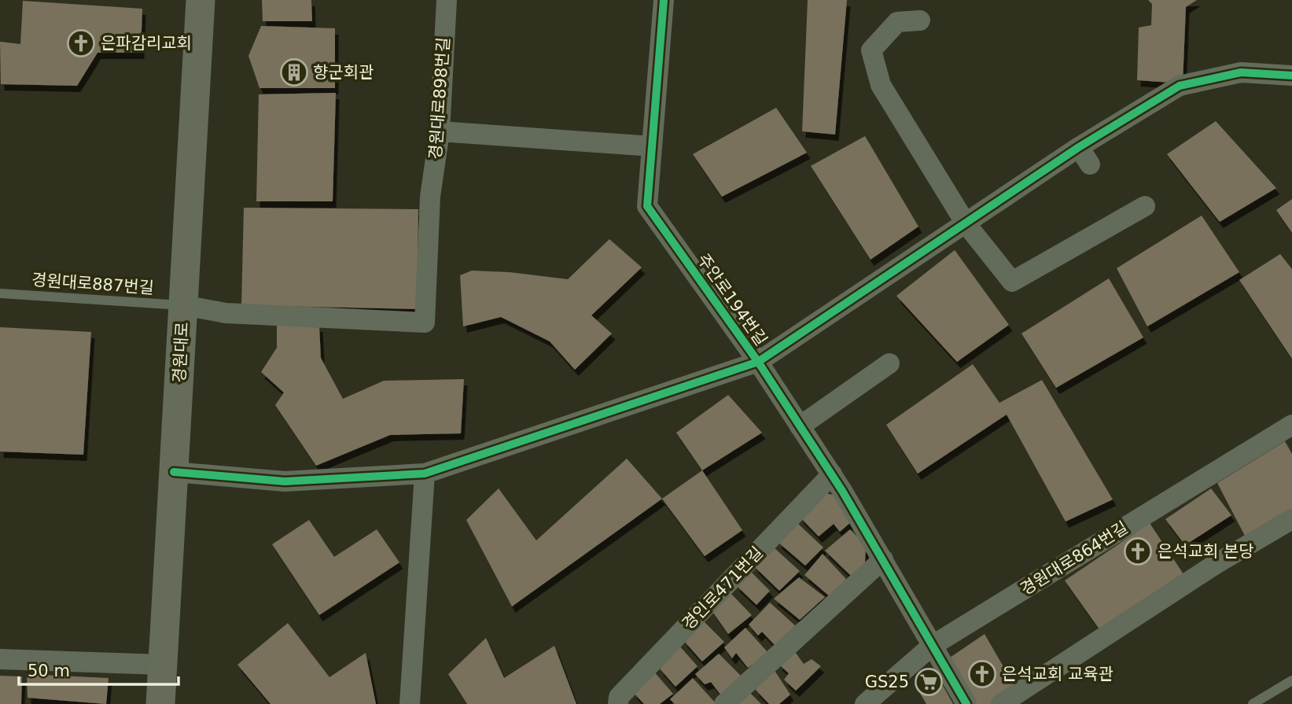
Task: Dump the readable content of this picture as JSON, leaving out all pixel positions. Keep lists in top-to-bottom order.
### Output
{
  "streets": {
    "main road": ["경원대로"],
    "street": [
      "경원대로898번길",
      "주안로194번길",
      "경원대로864번길",
      "경인로471번길"
    ],
    "lane": ["경원대로887번길"]
  },
  "crossings": [
    ["경원대로898번길", "경원대로887번길"],
    ["경원대로898번길", "경원대로"],
    ["경원대로887번길", "경원대로"],
    ["주안로194번길", "경원대로864번길"],
    ["주안로194번길", "경인로471번길"]
  ],
  "places": {
    "church": ["은파감리교회", "은석교회 본당", "은석교회 교육관"],
    "building": ["향군회관"],
    "supermarket": ["GS25"]
  },
  "scale_bar": "50 m"
}
